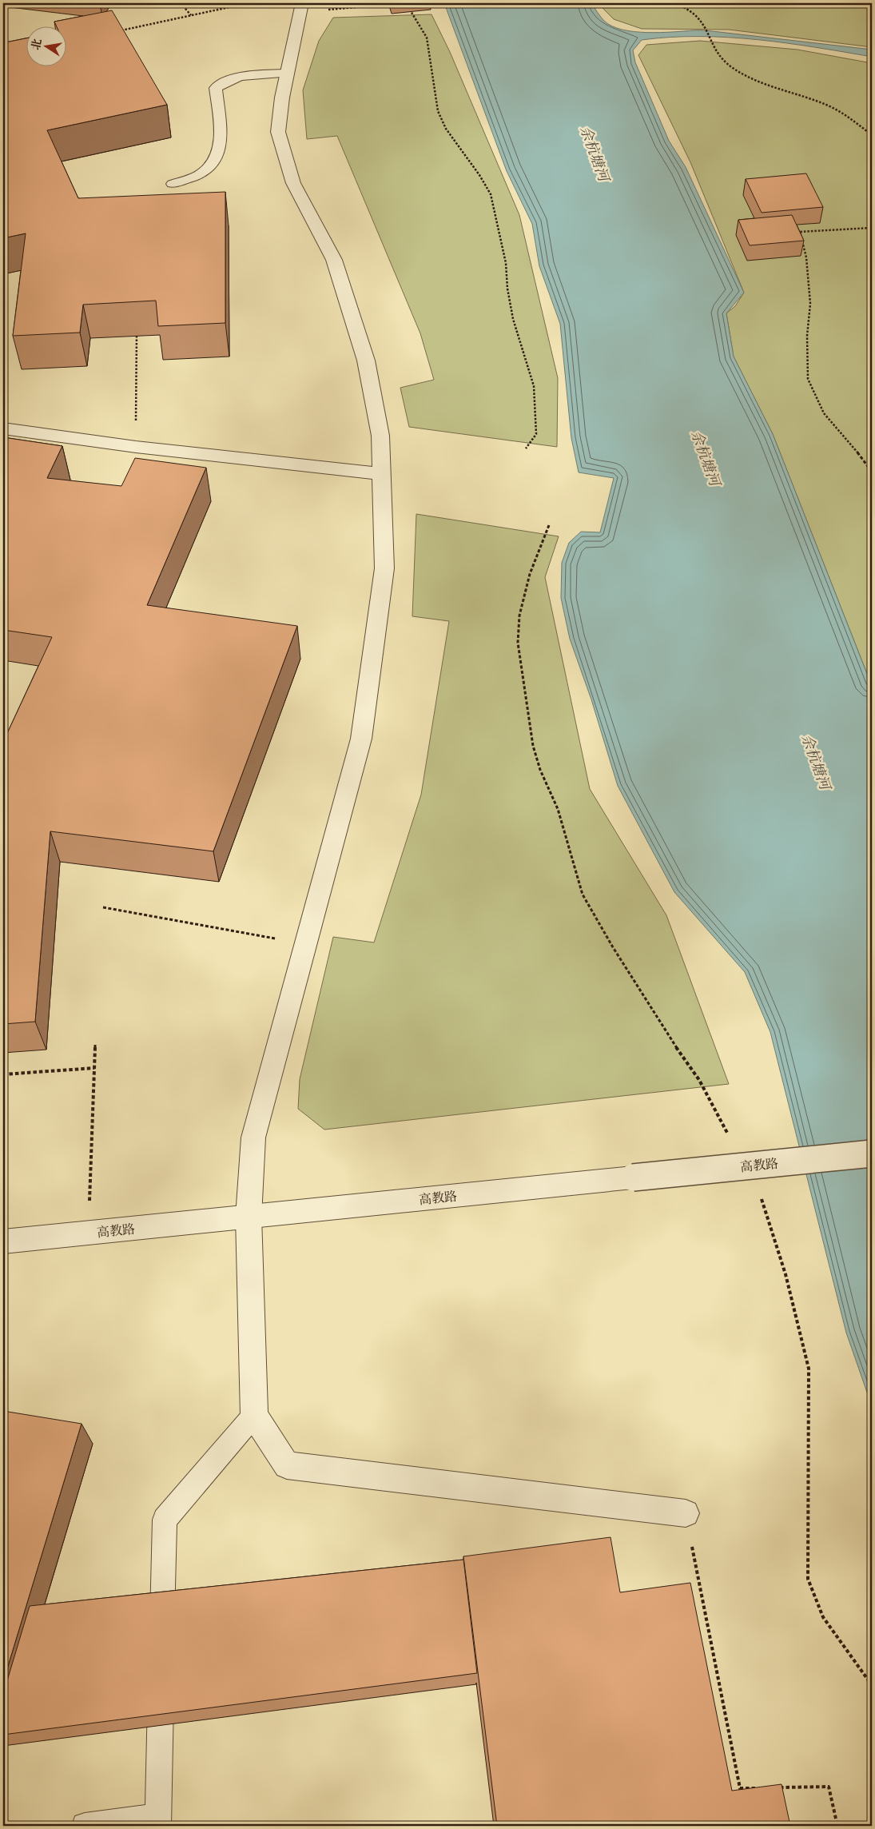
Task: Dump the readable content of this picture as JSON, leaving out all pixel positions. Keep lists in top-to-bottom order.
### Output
{
  "streets": {
    "street": ["高教路"]
  },
  "water": ["余杭塘河"],
  "north": "left"
}
